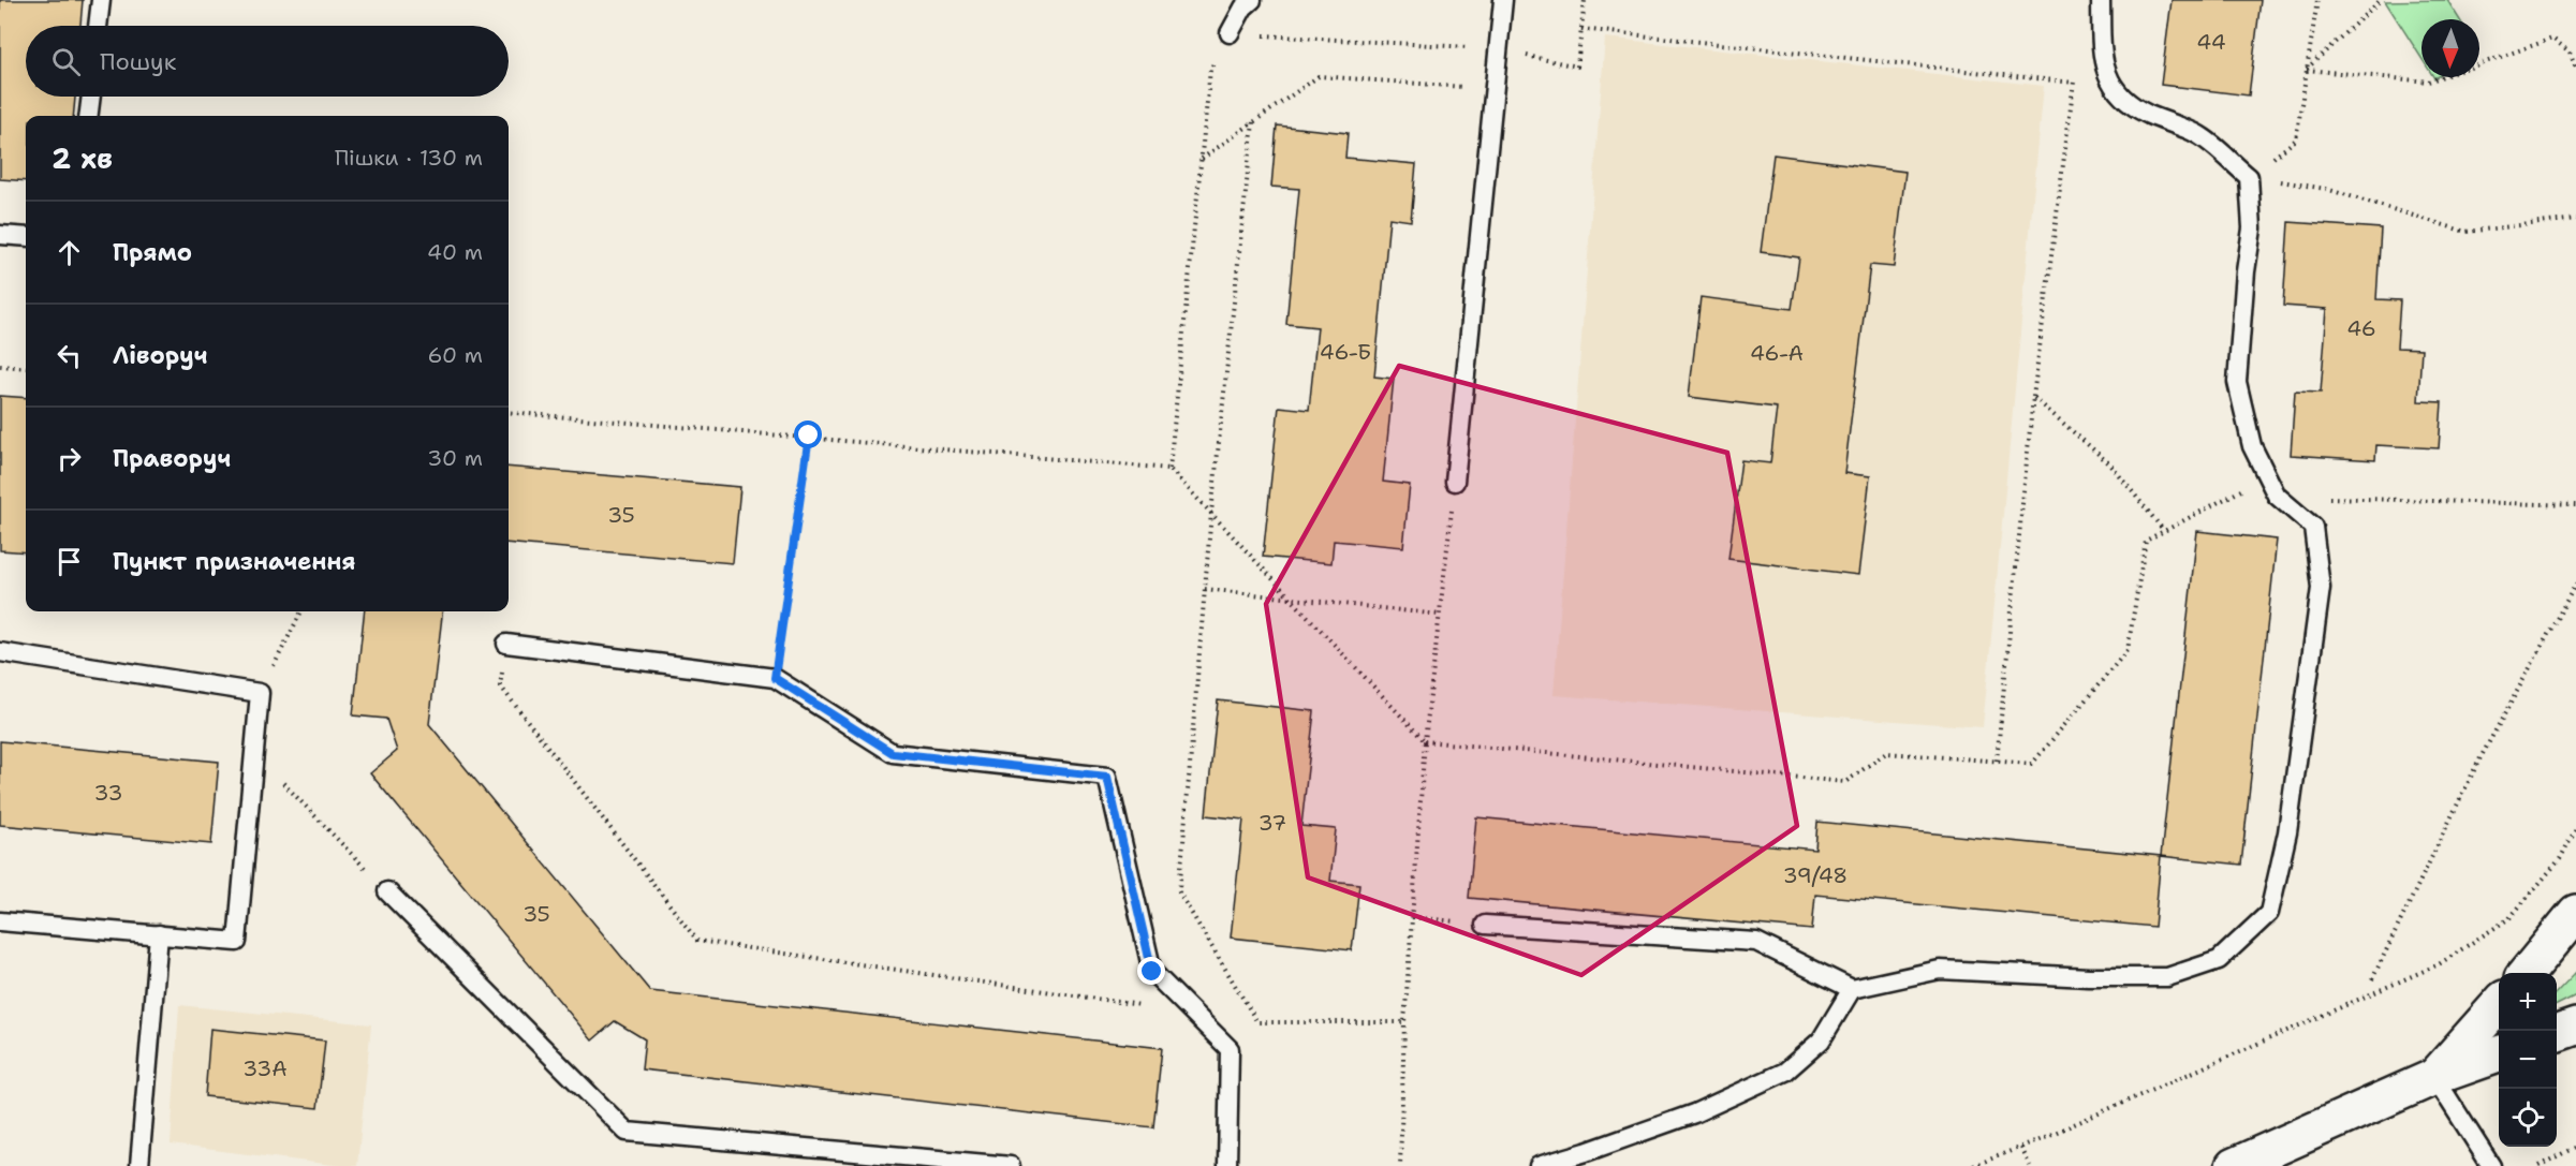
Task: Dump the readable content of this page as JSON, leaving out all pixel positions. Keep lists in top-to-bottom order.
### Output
{
  "house_numbers": [
    "44",
    "46",
    "46-Б",
    "46-А",
    "35",
    "33",
    "37",
    "39/48",
    "35",
    "33А"
  ],
  "north": "bottom",
  "page": {
    "search": "Пошук",
    "heading": ["2 хв", "Пішки · 130 m"],
    "list": [
      ["Прямо", "40 m"],
      ["Ліворуч", "60 m"],
      ["Праворуч", "30 m"],
      "Пункт призначення"
    ],
    "map_buttons": ["+", "−"]
  }
}
